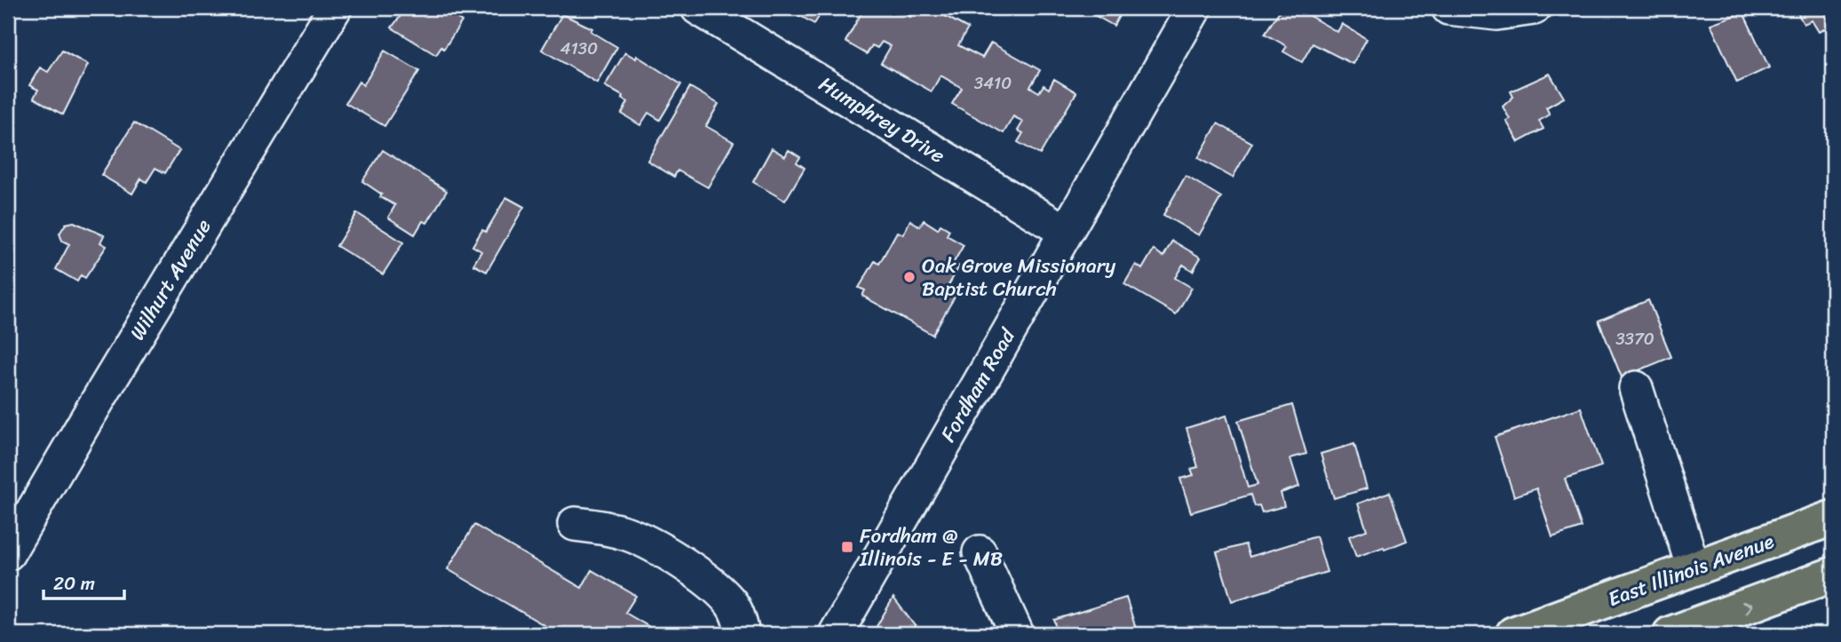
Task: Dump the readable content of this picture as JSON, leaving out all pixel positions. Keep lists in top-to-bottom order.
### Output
{
  "streets": {
    "main road": ["East Illinois Avenue"],
    "street": ["Humphrey Drive", "Wilhurt Avenue", "Fordham Road"]
  },
  "crossings": [
    ["Humphrey Drive", "Fordham Road"]
  ],
  "places": {
    "other": ["Oak Grove Missionary Baptist Church"],
    "transit": ["Fordham @ Illinois - E - MB"]
  },
  "house_numbers": ["4130", "3410", "3370"],
  "scale_bar": "20 m"
}
